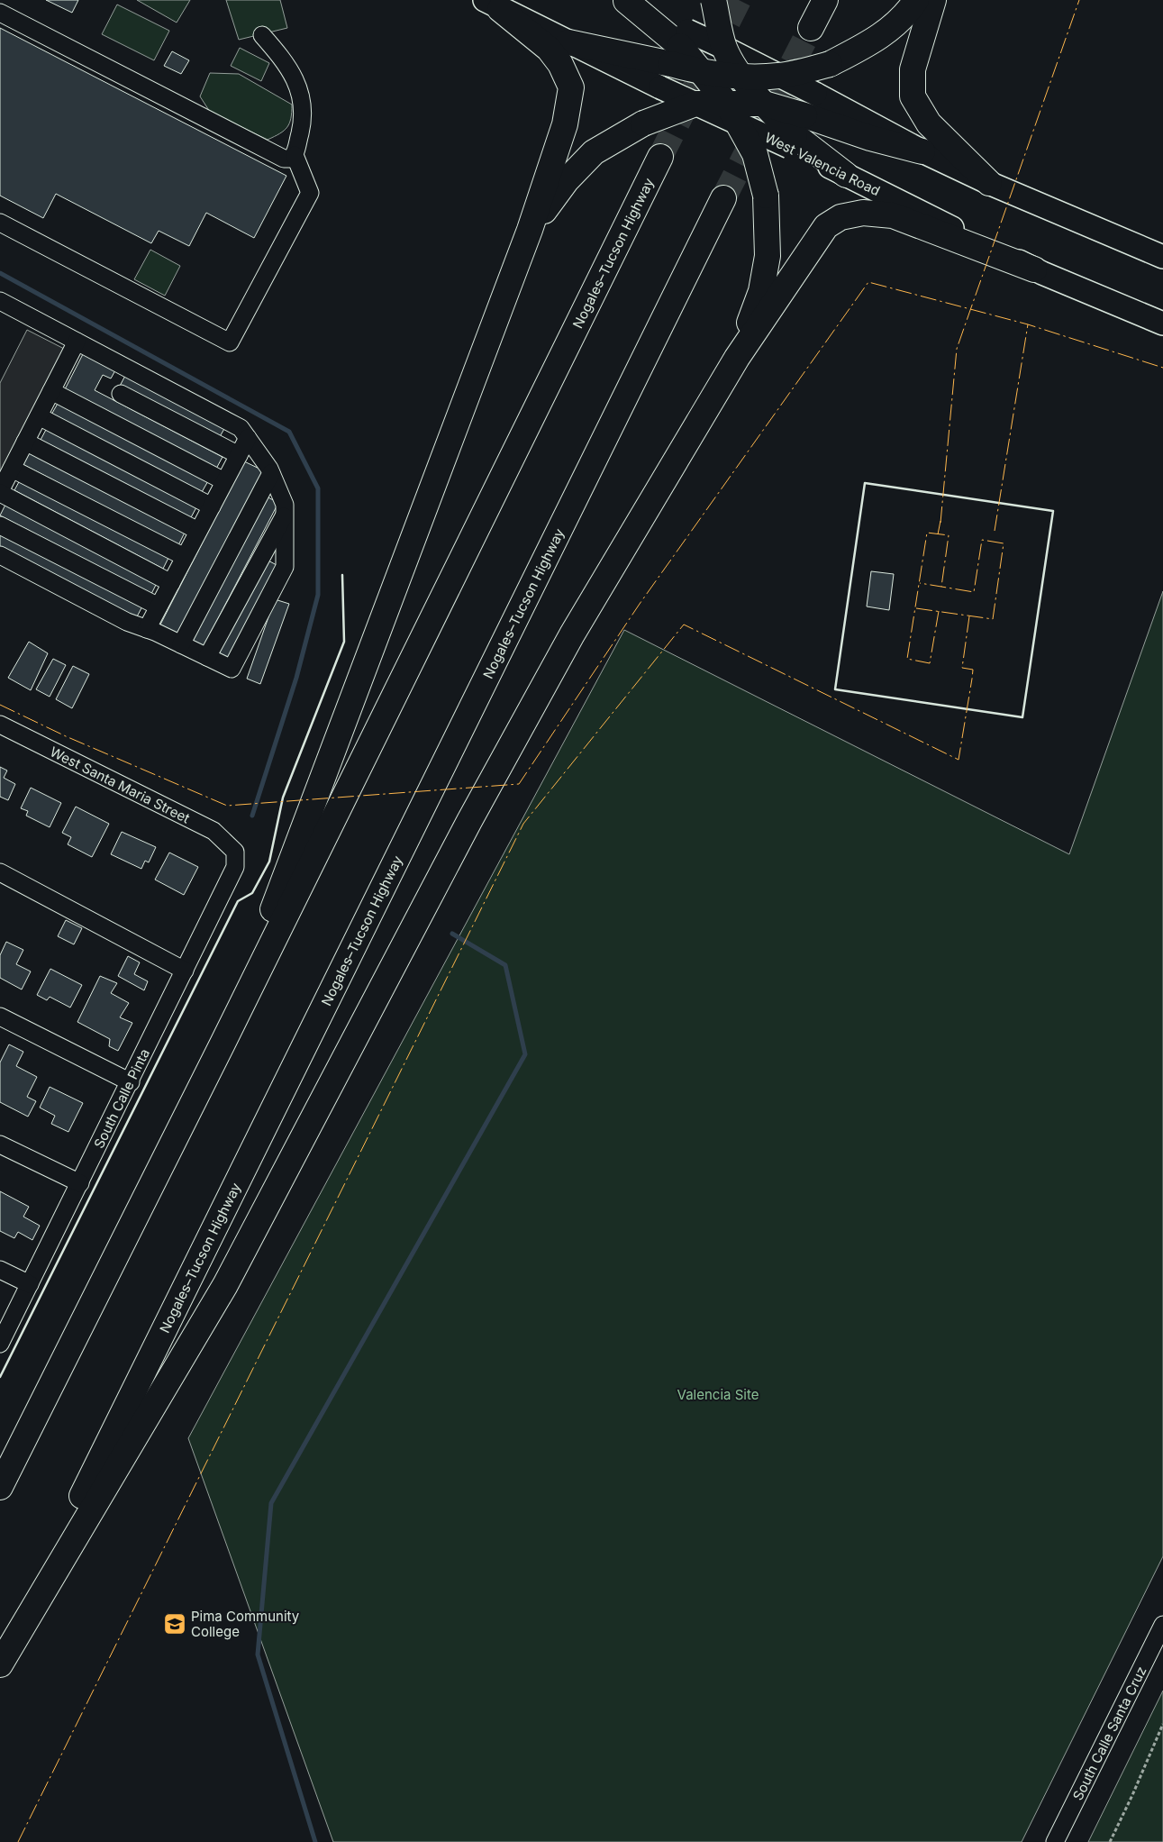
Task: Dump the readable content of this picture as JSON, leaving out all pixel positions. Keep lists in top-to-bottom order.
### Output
{
  "streets": {
    "highway": ["Nogales–Tucson Highway"],
    "main road": ["West Valencia Road"],
    "street": ["West Santa Maria Street", "South Calle Pinta", "South Calle Santa Cruz"]
  },
  "crossings": [
    ["West Santa Maria Street", "South Calle Pinta"]
  ],
  "parks": ["Valencia Site"],
  "places": {
    "school or university": ["Pima Community College"]
  }
}
